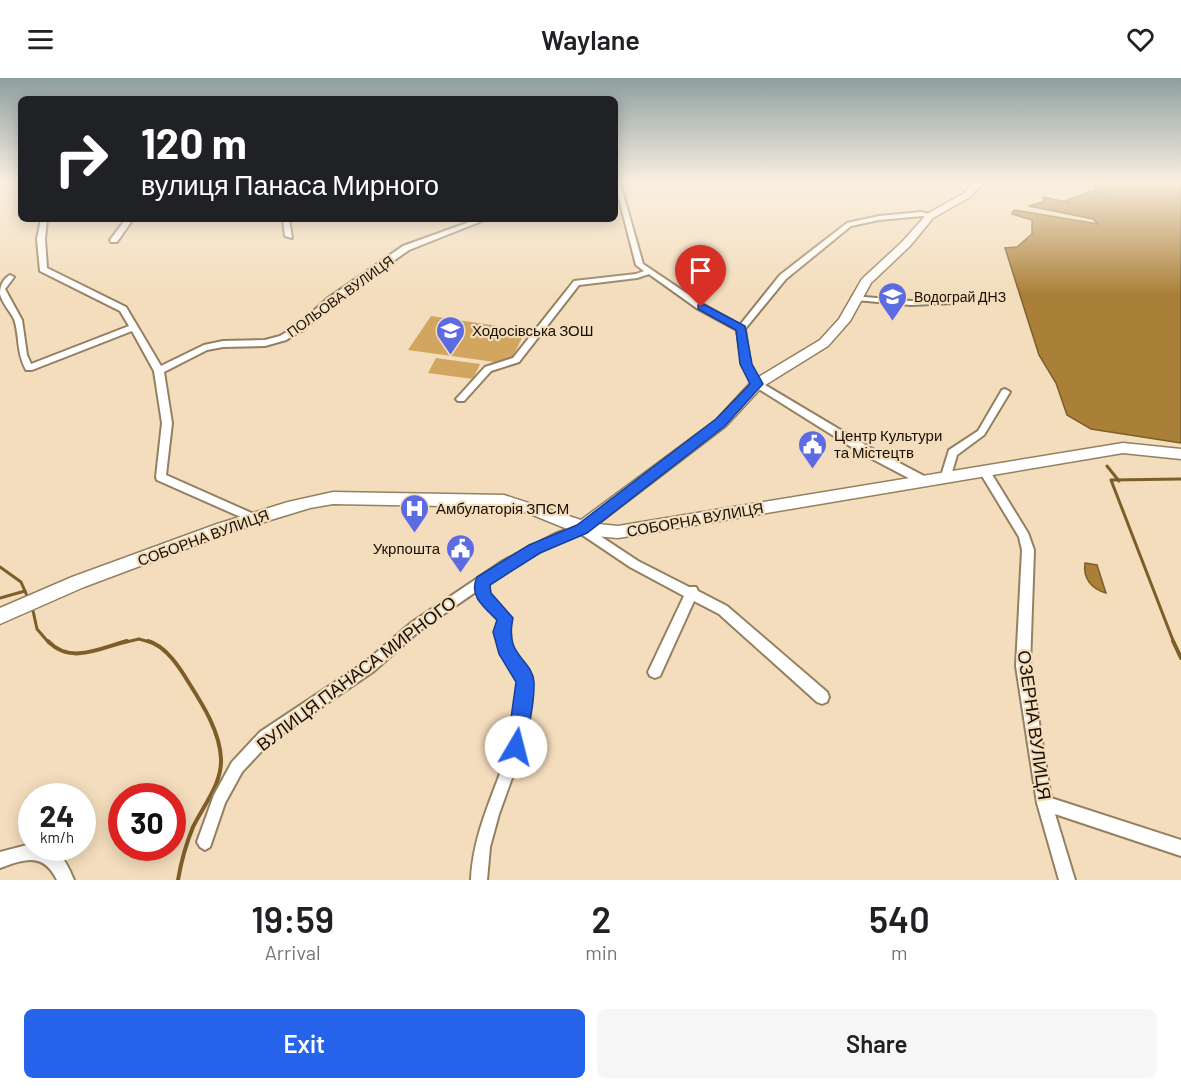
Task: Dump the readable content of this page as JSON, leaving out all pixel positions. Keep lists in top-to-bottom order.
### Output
{
  "streets": {
    "street": [
      "ПОЛЬОВА ВУЛИЦЯ",
      "СОБОРНА ВУЛИЦЯ",
      "ВУЛИЦЯ ПАНАСА МИРНОГО",
      "ОЗЕРНА ВУЛИЦЯ"
    ]
  },
  "crossings": [
    ["СОБОРНА ВУЛИЦЯ", "ВУЛИЦЯ ПАНАСА МИРНОГО"],
    ["СОБОРНА ВУЛИЦЯ", "ОЗЕРНА ВУЛИЦЯ"]
  ],
  "places": {
    "school or university": ["Водограй ДНЗ", "Ходосівська ЗОШ"],
    "public building": ["Центр Культури та Містецтв", "Укрпошта"],
    "hospital": ["Амбулаторія ЗПСМ"]
  },
  "page": {
    "header": "Waylane",
    "turn": ["120 m", "вулиця Панаса Мирного"],
    "speed": "24 km/h",
    "limit": "30",
    "eta": [
      "19:59",
      "Arrival",
      "2",
      "min",
      "540",
      "m"
    ],
    "buttons": ["Exit", "Share"]
  }
}
